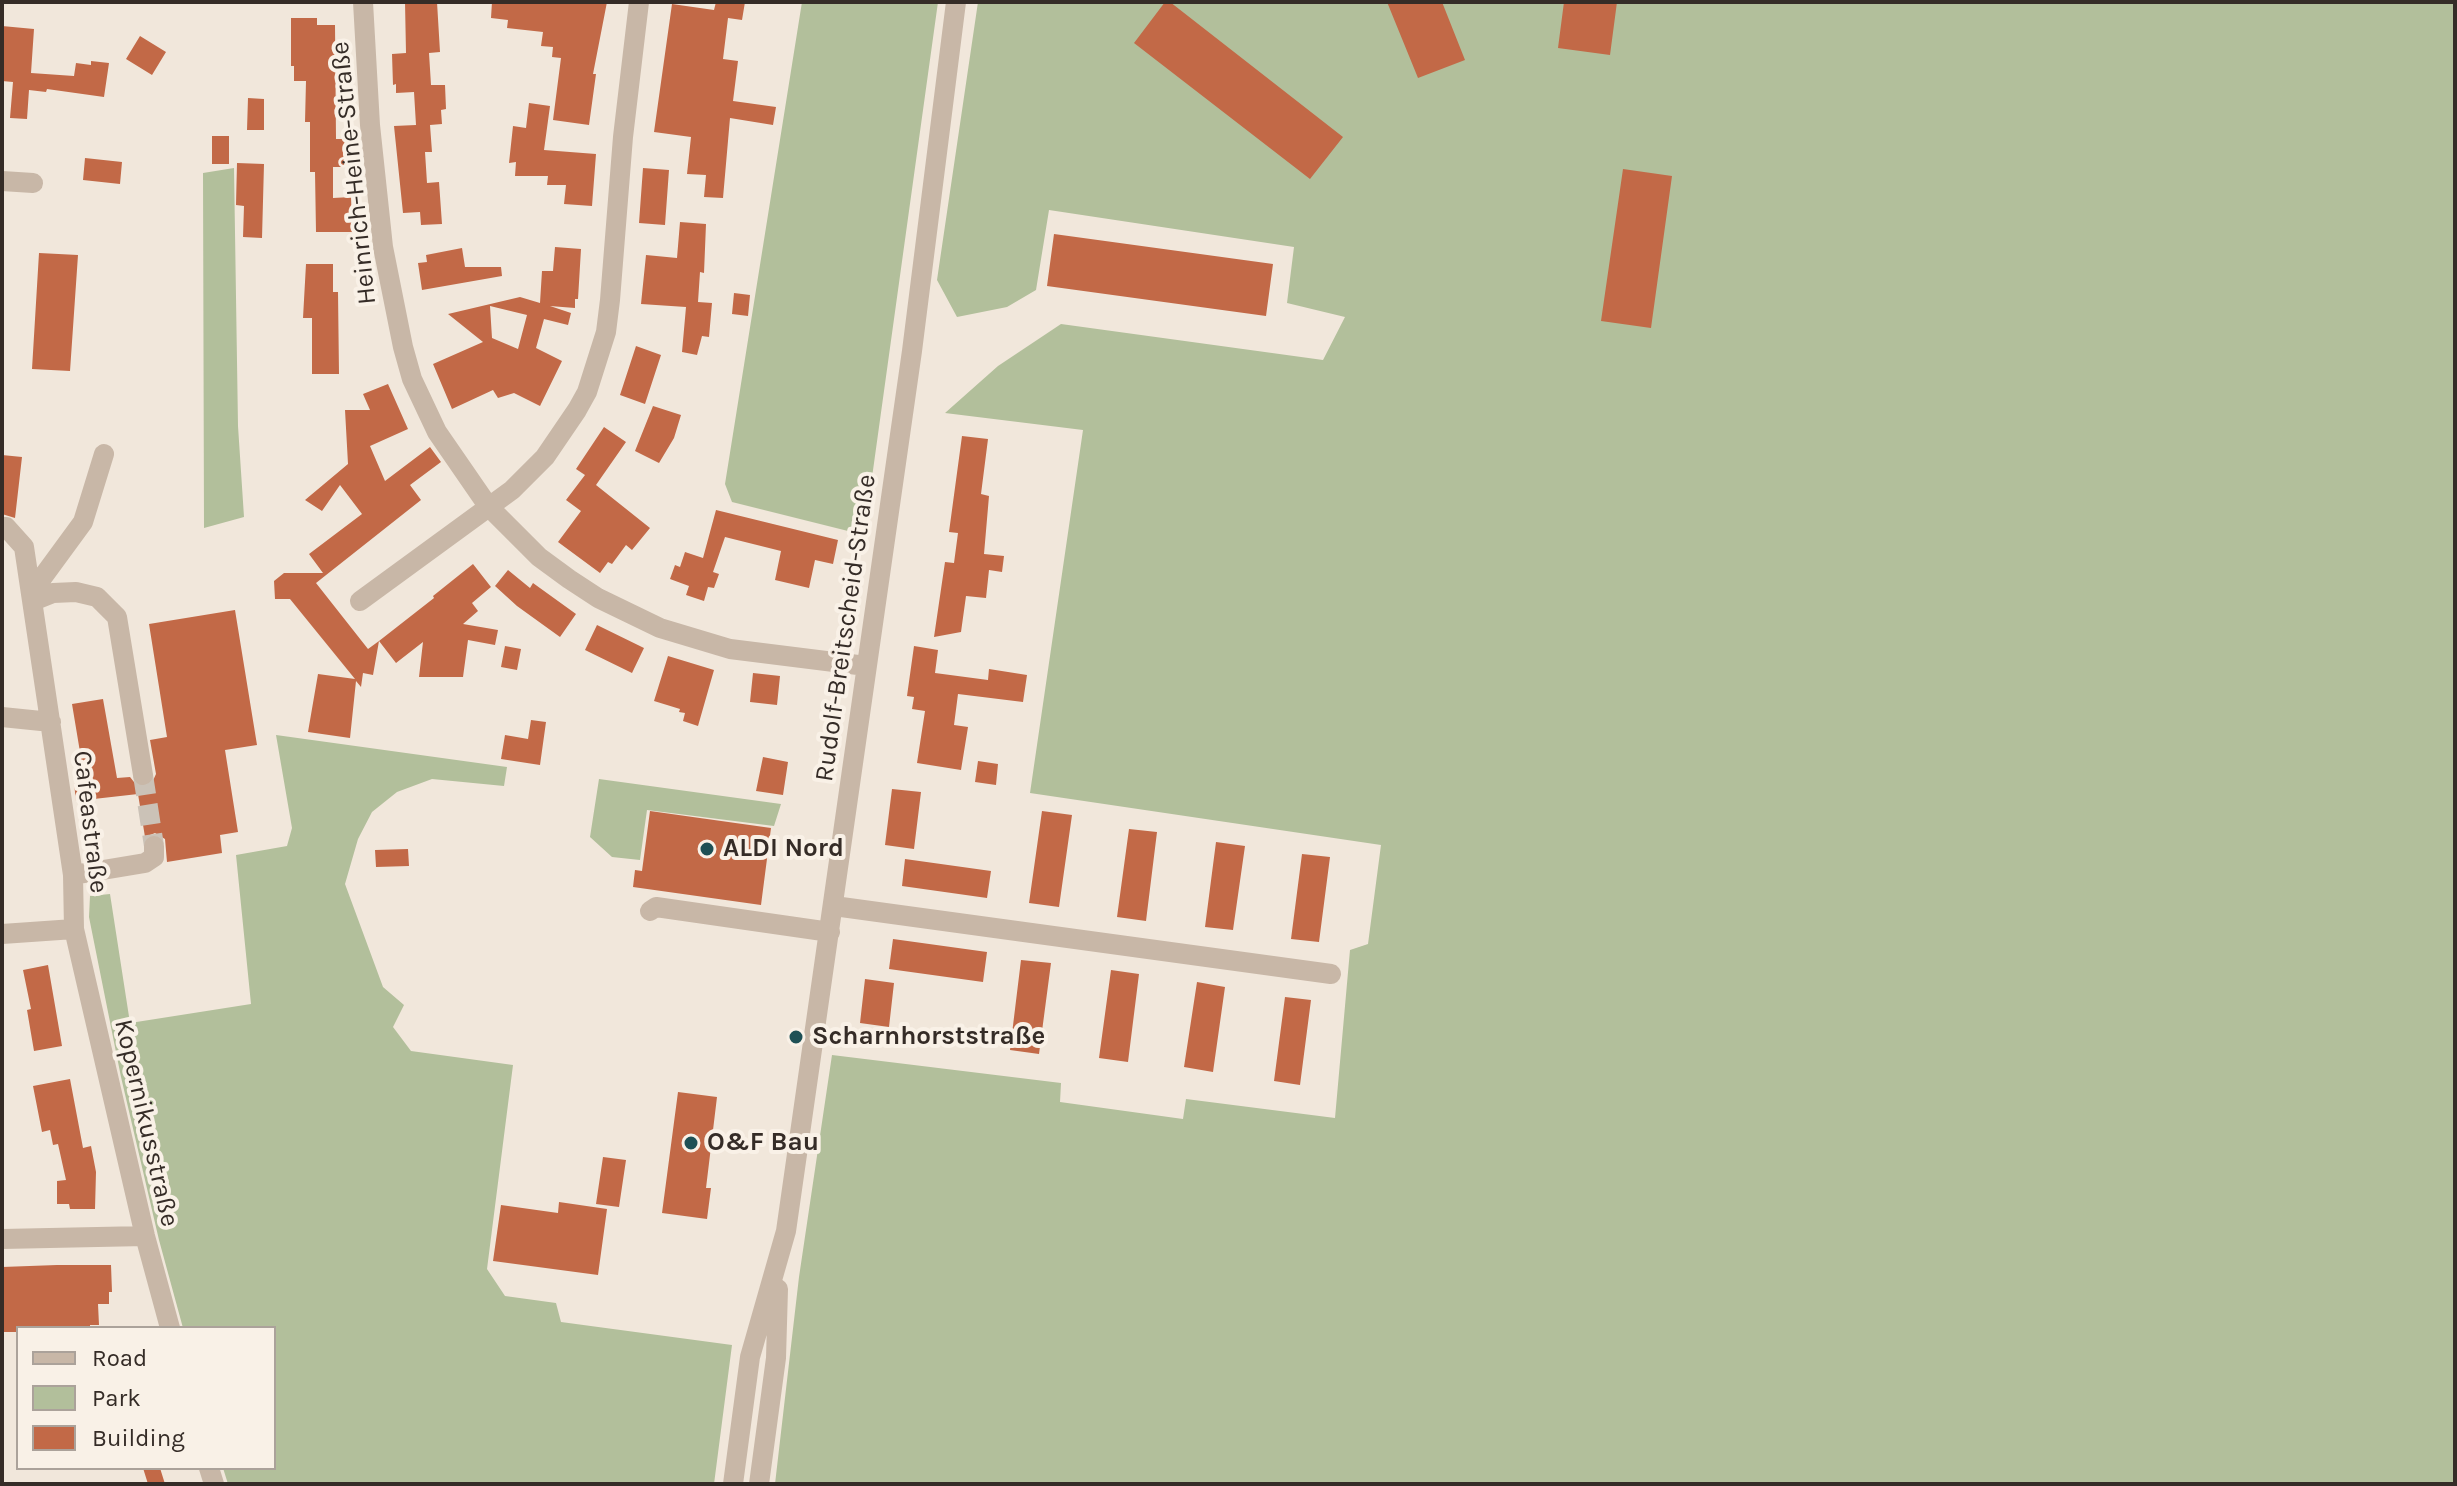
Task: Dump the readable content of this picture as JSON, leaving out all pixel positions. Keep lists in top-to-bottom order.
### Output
{
  "streets": {
    "street": [
      "Heinrich-Heine-Straße",
      "Rudolf-Breitscheid-Straße",
      "Cafeastraße",
      "Kopernikusstraße"
    ]
  },
  "crossings": [
    ["Heinrich-Heine-Straße", "Rudolf-Breitscheid-Straße"],
    ["Cafeastraße", "Kopernikusstraße"]
  ],
  "places": ["ALDI Nord", "Scharnhorststraße", "O&F Bau"],
  "legend": ["Road", "Park", "Building"]
}
